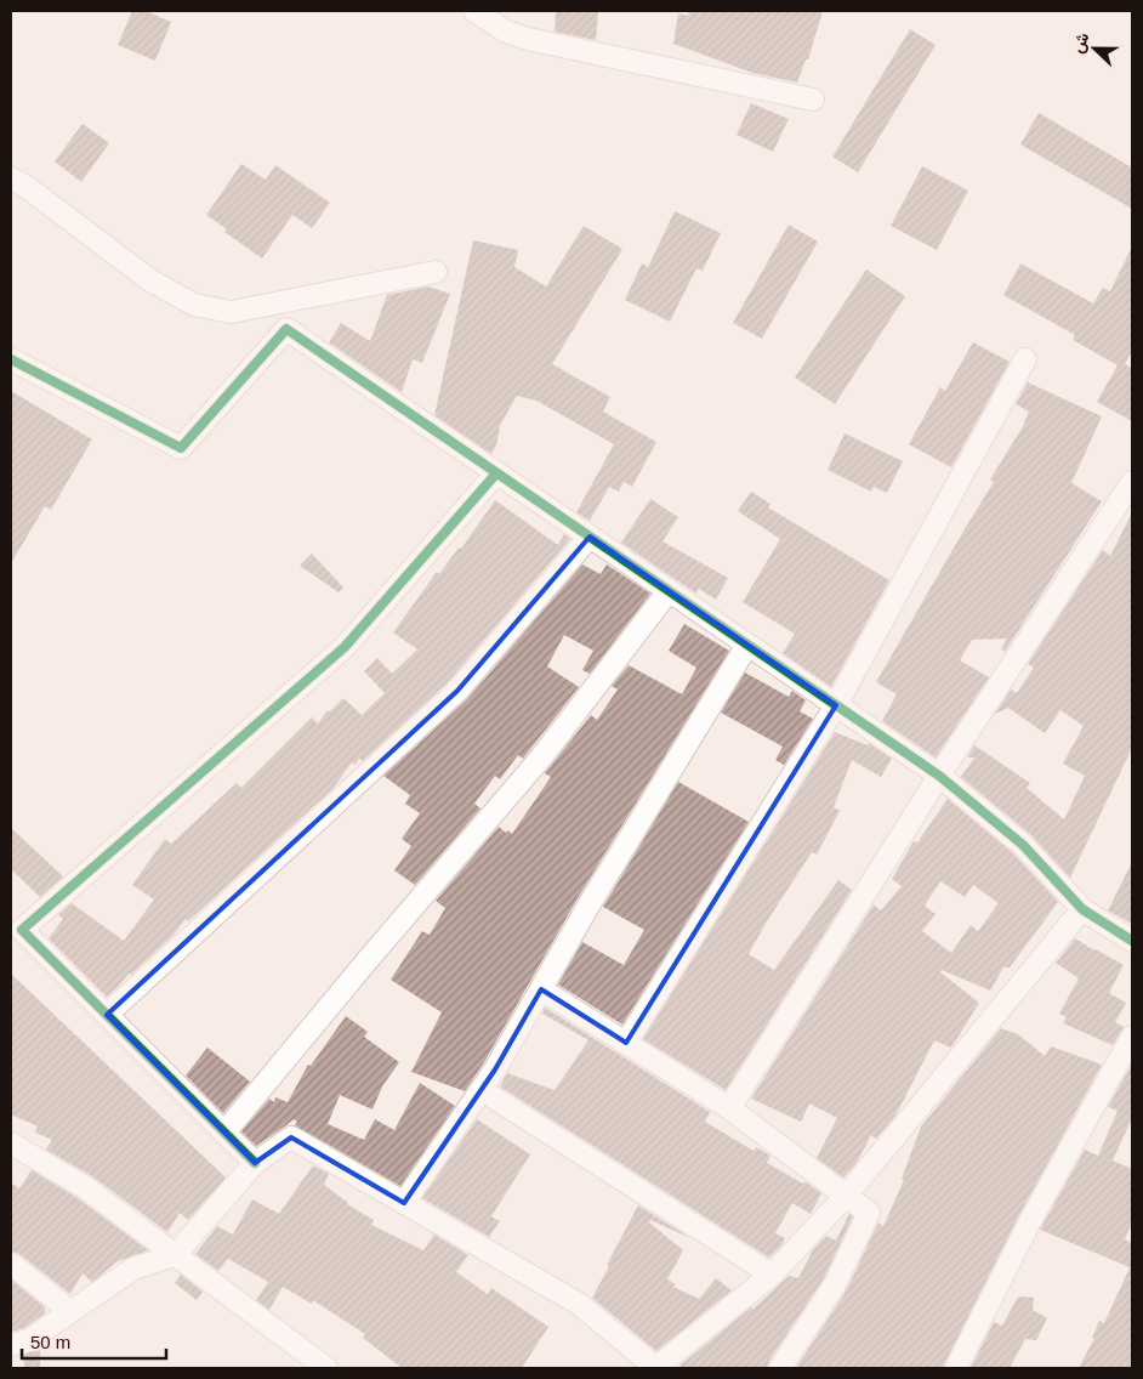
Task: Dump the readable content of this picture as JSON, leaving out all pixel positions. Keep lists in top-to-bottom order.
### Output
{
  "scale_bar": "50 m",
  "north": "left"
}
